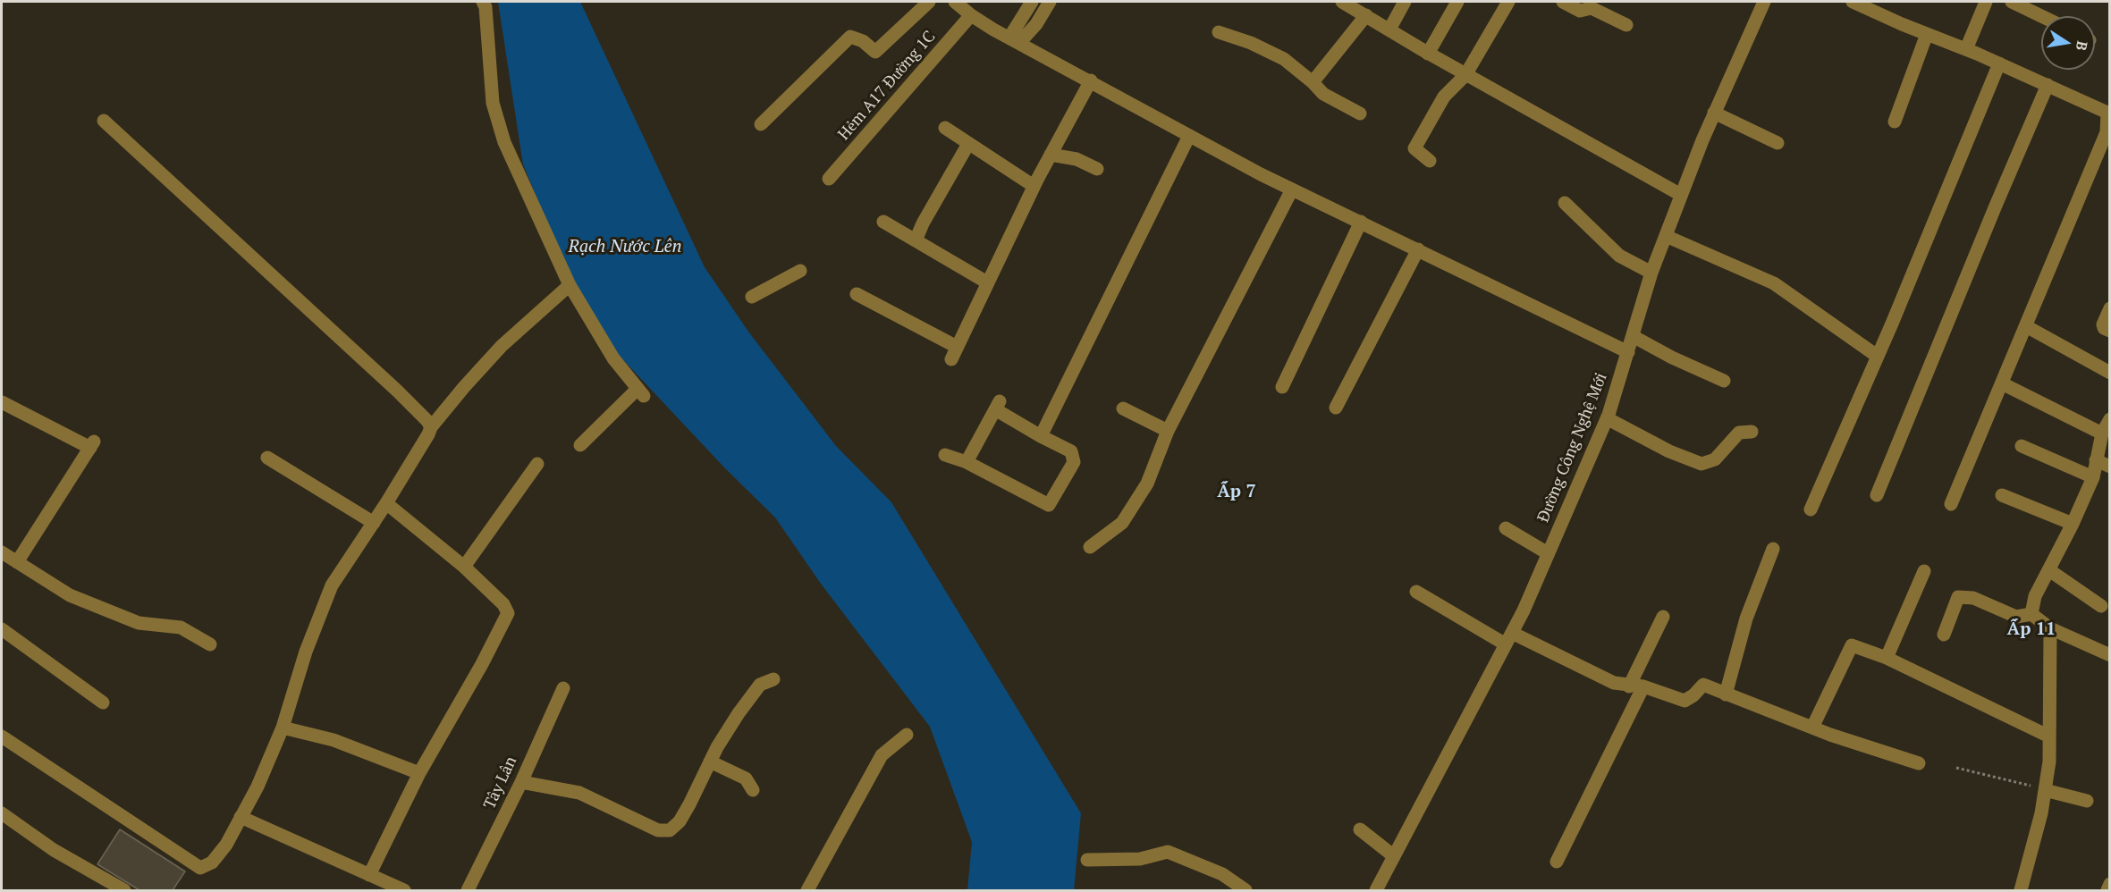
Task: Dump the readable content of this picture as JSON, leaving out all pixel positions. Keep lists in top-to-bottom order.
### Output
{
  "streets": {
    "street": ["Hẻm A17 Đường 1C", "Đường Công Nghệ Mới", "Tây Lân"]
  },
  "districts": ["Ấp 7", "Ấp 11"],
  "water": ["Rạch Nước Lên"],
  "north": "right"
}
